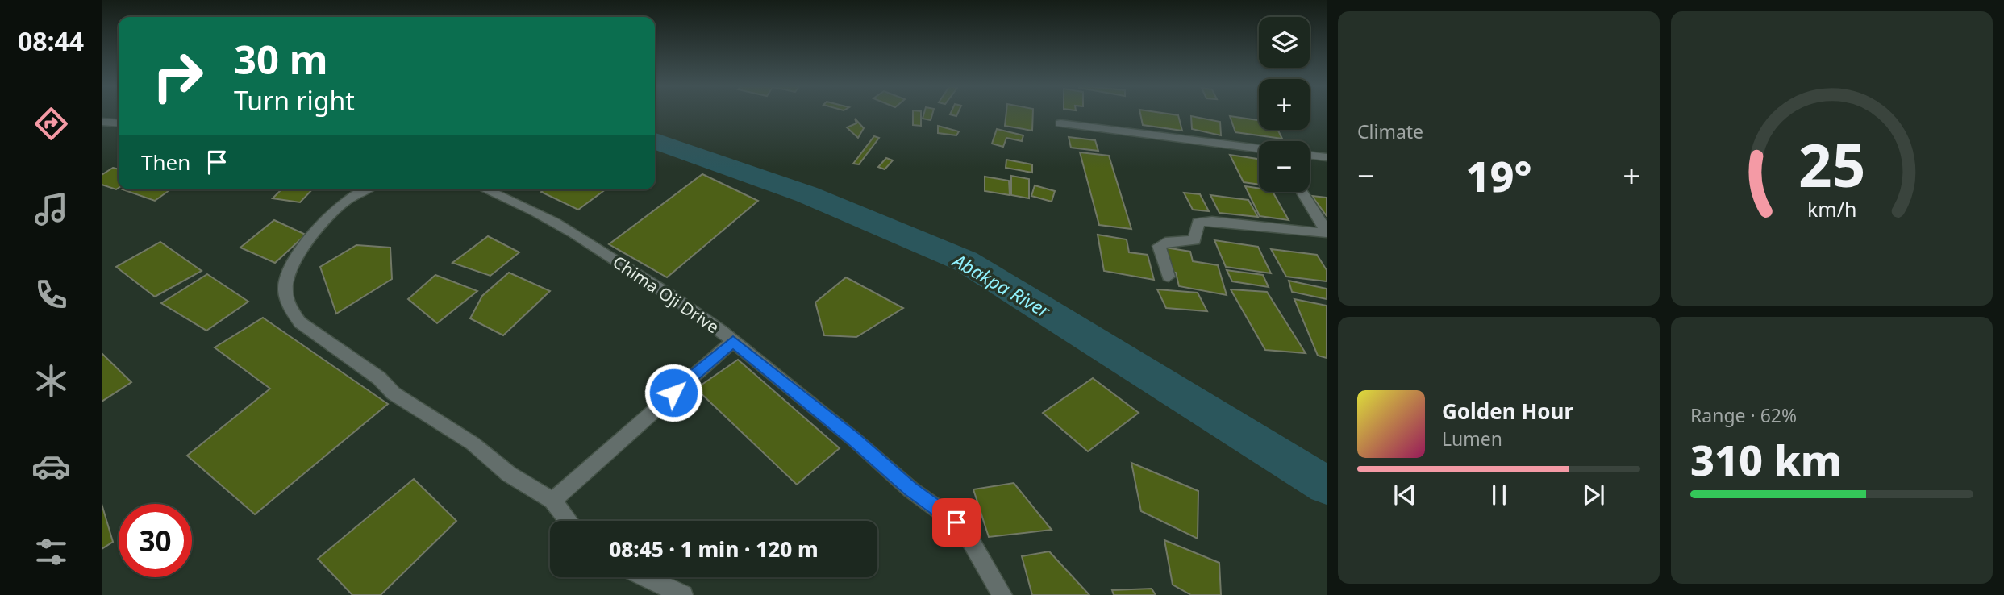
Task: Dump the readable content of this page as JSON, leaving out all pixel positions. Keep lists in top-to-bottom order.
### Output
{
  "streets": {
    "street": ["Chima Oji Drive"]
  },
  "water": ["Abakpa River"],
  "page": {
    "tabs": "08:44",
    "tile": [
      "Climate",
      ["Range · 62%", "310 km"]
    ],
    "map_buttons": ["+", "−"],
    "turn": ["30 m", "Turn right"],
    "then": "Then",
    "heat": ["−", "19°", "+"],
    "song": ["Golden Hour", "Lumen"],
    "limit": "30",
    "trip": "08:45 · 1 min · 120 m",
    "gauge": ["25", "km/h"]
  }
}
